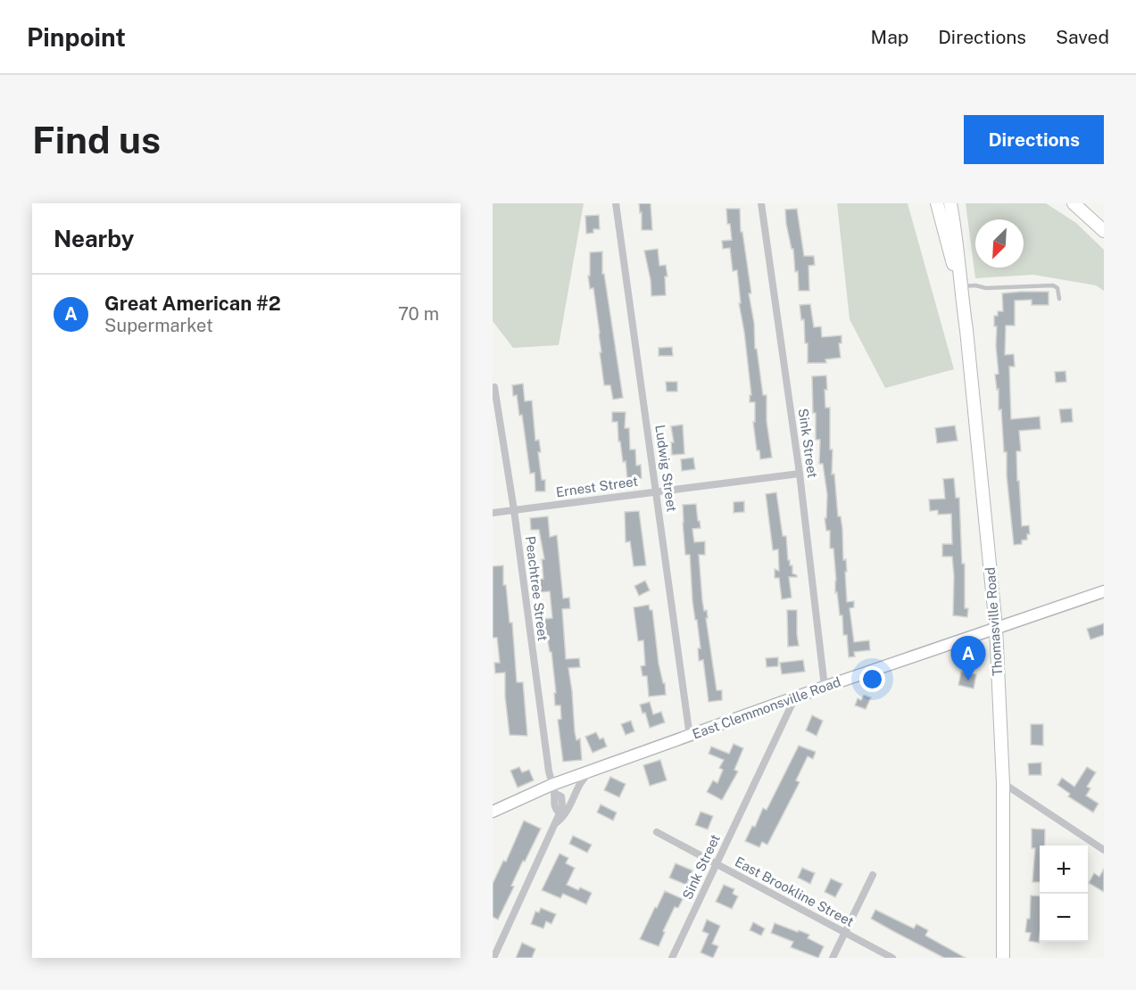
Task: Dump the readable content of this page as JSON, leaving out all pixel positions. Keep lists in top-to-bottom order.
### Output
{
  "streets": {
    "main road": ["Thomasville Road", "East Clemmonsville Road"],
    "street": [
      "Sink Street",
      "Ludwig Street",
      "Ernest Street",
      "Peachtree Street",
      "East Brookline Street"
    ]
  },
  "crossings": [
    ["Sink Street", "Ernest Street"],
    ["Sink Street", "East Clemmonsville Road"],
    ["Sink Street", "East Brookline Street"],
    ["Ludwig Street", "Ernest Street"],
    ["Ludwig Street", "East Clemmonsville Road"],
    ["Ernest Street", "Peachtree Street"],
    ["Peachtree Street", "East Clemmonsville Road"],
    ["Thomasville Road", "East Clemmonsville Road"]
  ],
  "north": "bottom left",
  "page": {
    "header": "Pinpoint",
    "nav": ["Map", "Directions", "Saved"],
    "buttons": "Directions",
    "title": "Find us",
    "heading": "Nearby",
    "list": [
      {
        "mark": "A",
        "name": "Great American #2",
        "note": "Supermarket",
        "value": "70 m"
      }
    ],
    "pins": "A",
    "map_buttons": ["+", "−"]
  }
}
